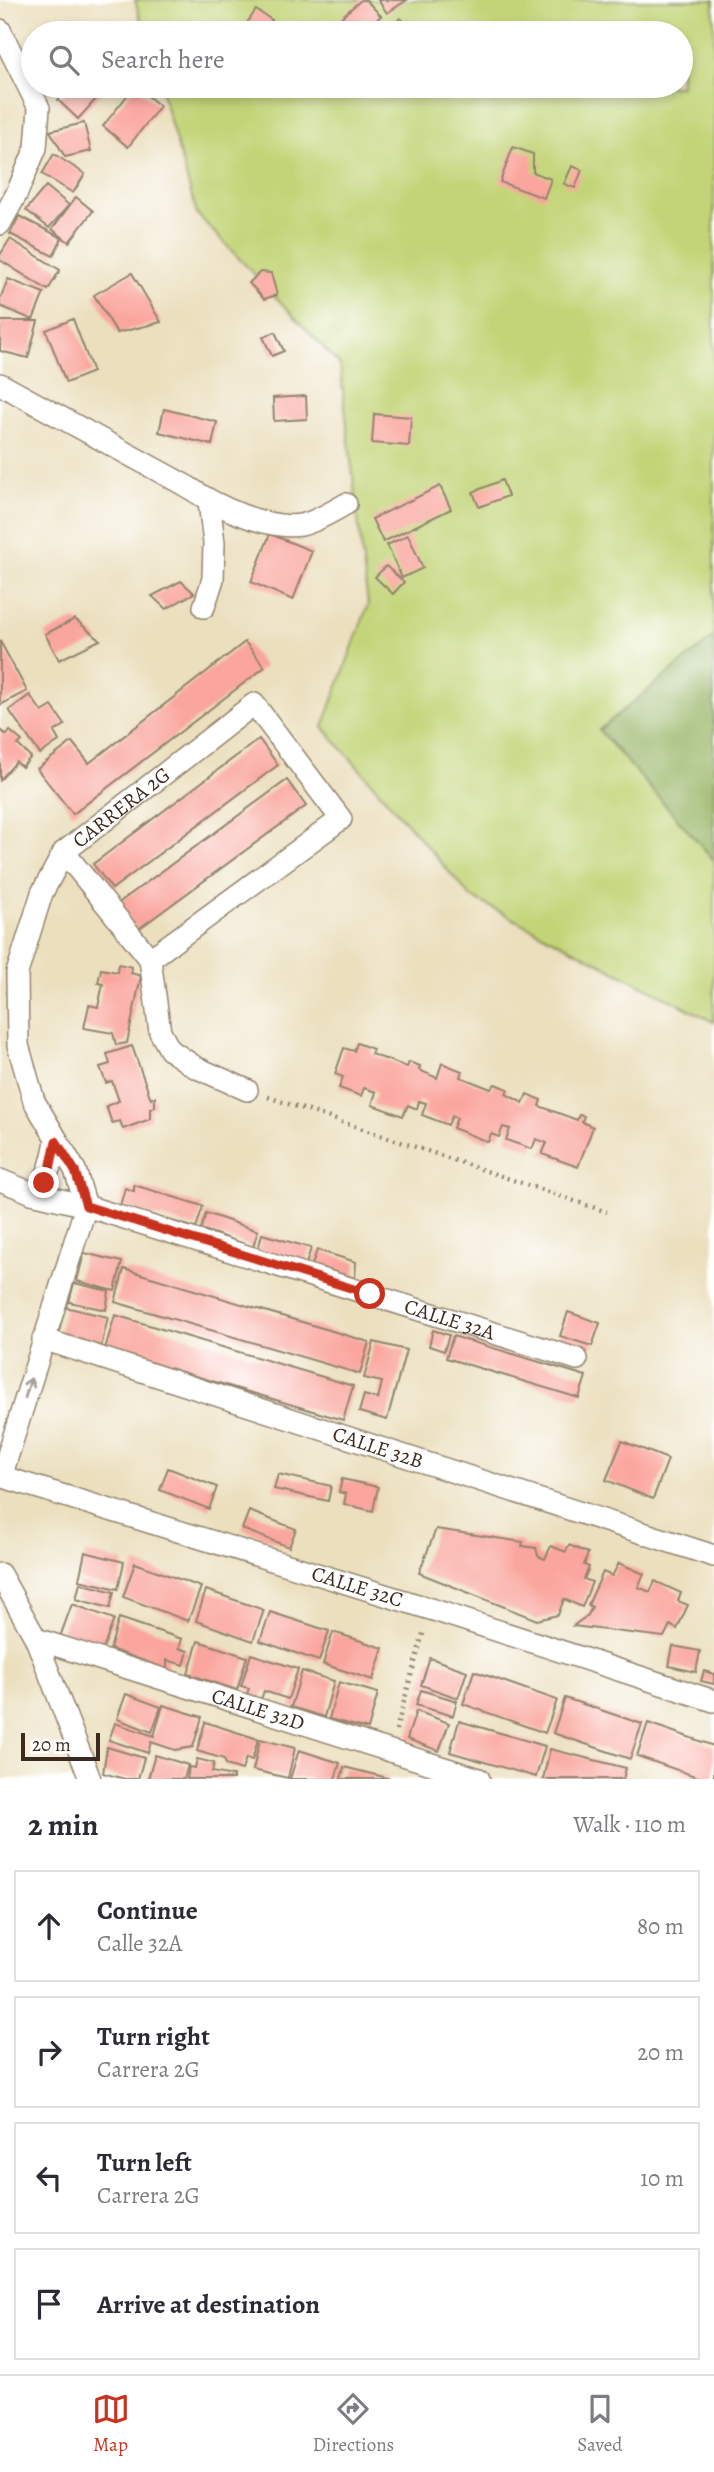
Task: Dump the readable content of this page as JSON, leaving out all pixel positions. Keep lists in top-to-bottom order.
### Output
{
  "streets": {
    "street": [
      "CARRERA 2G",
      "CALLE 32A",
      "CALLE 32B",
      "CALLE 32C",
      "CALLE 32D"
    ]
  },
  "crossings": [
    ["CARRERA 2G", "CALLE 32A"]
  ],
  "scale_bar": "20 m",
  "page": {
    "search": "Search here",
    "scale": "20 m",
    "heading": ["2 min", "Walk · 110 m"],
    "list": [
      ["Continue", "Calle 32A", "80 m"],
      ["Turn right", "Carrera 2G", "20 m"],
      ["Turn left", "Carrera 2G", "10 m"],
      "Arrive at destination"
    ],
    "nav": ["Map", "Directions", "Saved"]
  }
}
